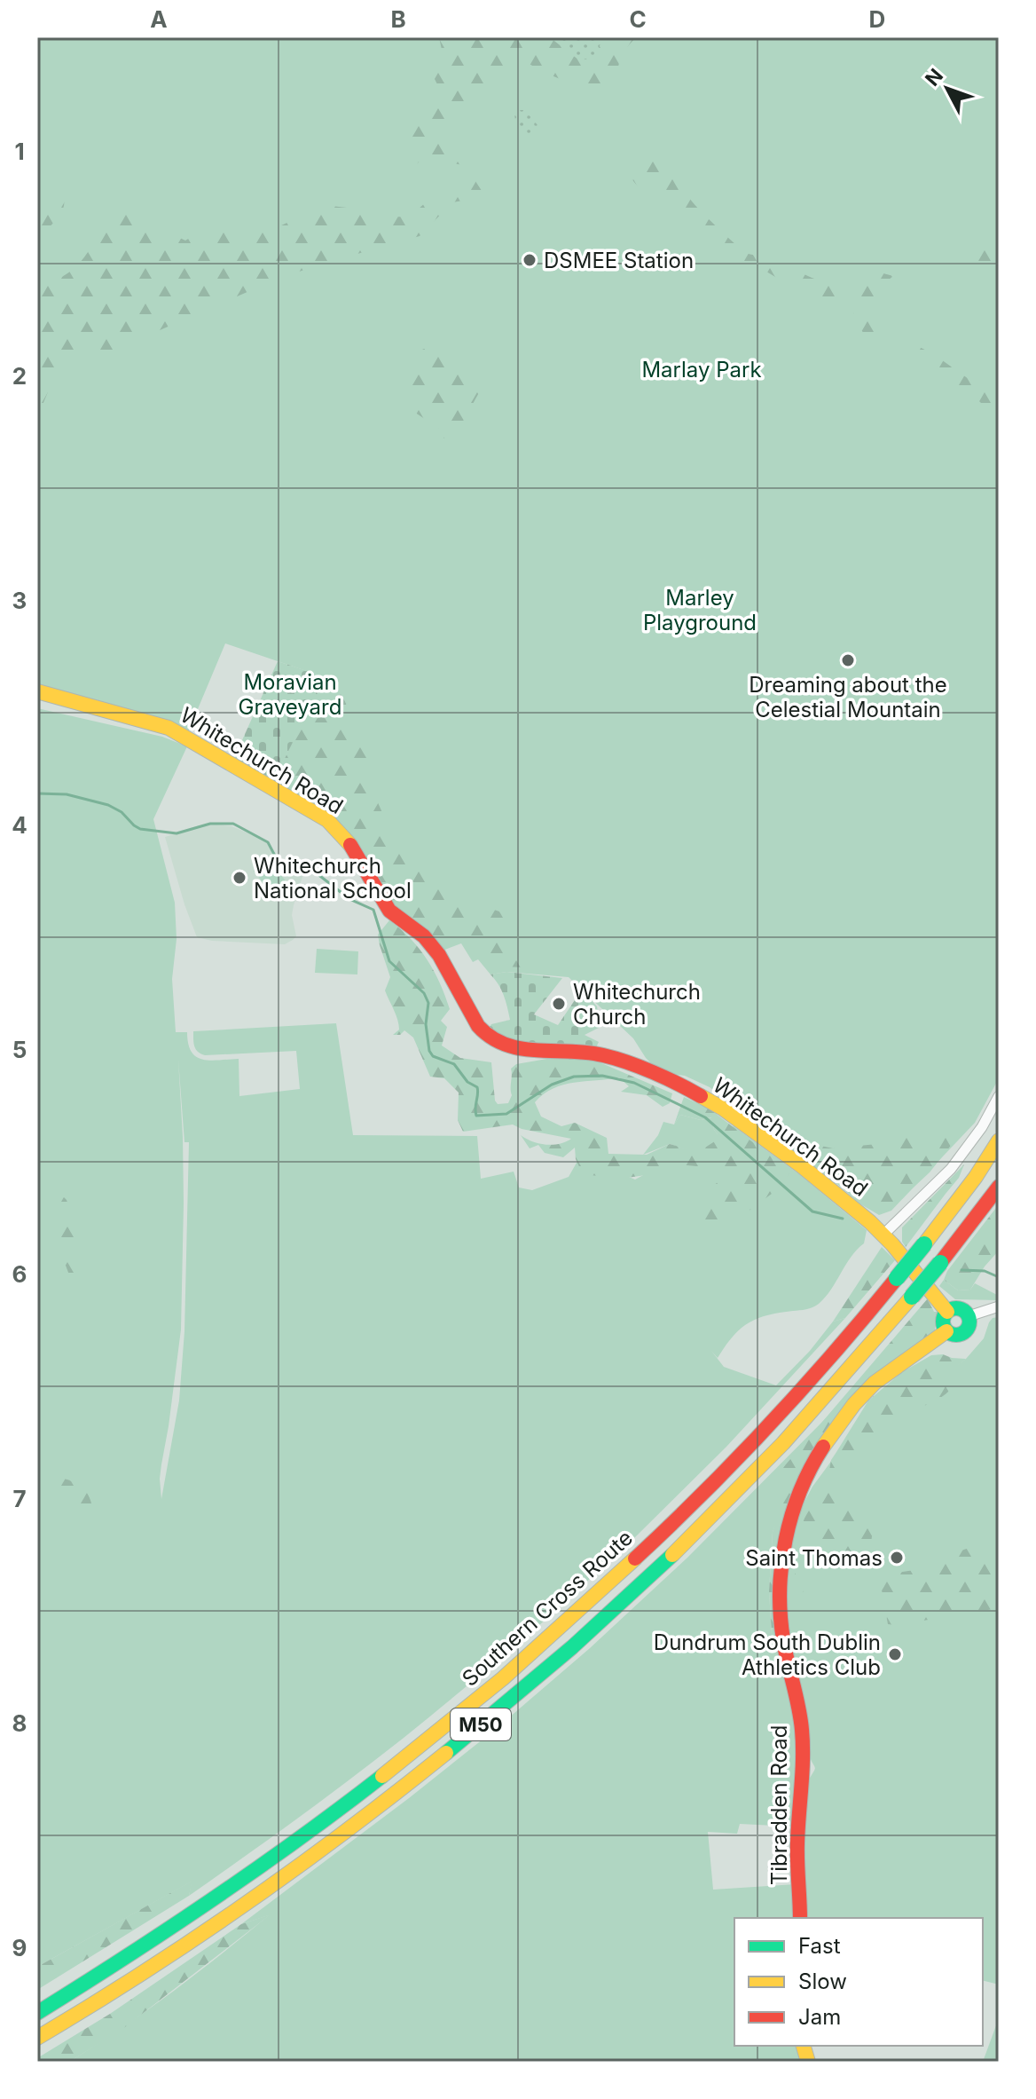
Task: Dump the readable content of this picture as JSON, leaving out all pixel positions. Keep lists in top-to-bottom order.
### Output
{
  "streets": {
    "main road": [
      "Whitechurch Road",
      "Southern Cross Route",
      "M50",
      "Tibradden Road"
    ]
  },
  "crossings": [
    ["Whitechurch Road", "Tibradden Road"]
  ],
  "parks": ["Marlay Park", "Marley Playground", "Moravian Graveyard"],
  "places": [
    "DSMEE Station",
    "Dreaming about the Celestial Mountain",
    "Whitechurch National School",
    "Whitechurch Church",
    "Saint Thomas",
    "Dundrum South Dublin Athletics Club"
  ],
  "legend": ["Fast", "Slow", "Jam"],
  "north": "top left",
  "grid": {
    "columns": [
      "A",
      "B",
      "C",
      "D"
    ],
    "rows": [
      "1",
      "2",
      "3",
      "4",
      "5",
      "6",
      "7",
      "8",
      "9"
    ]
  }
}
